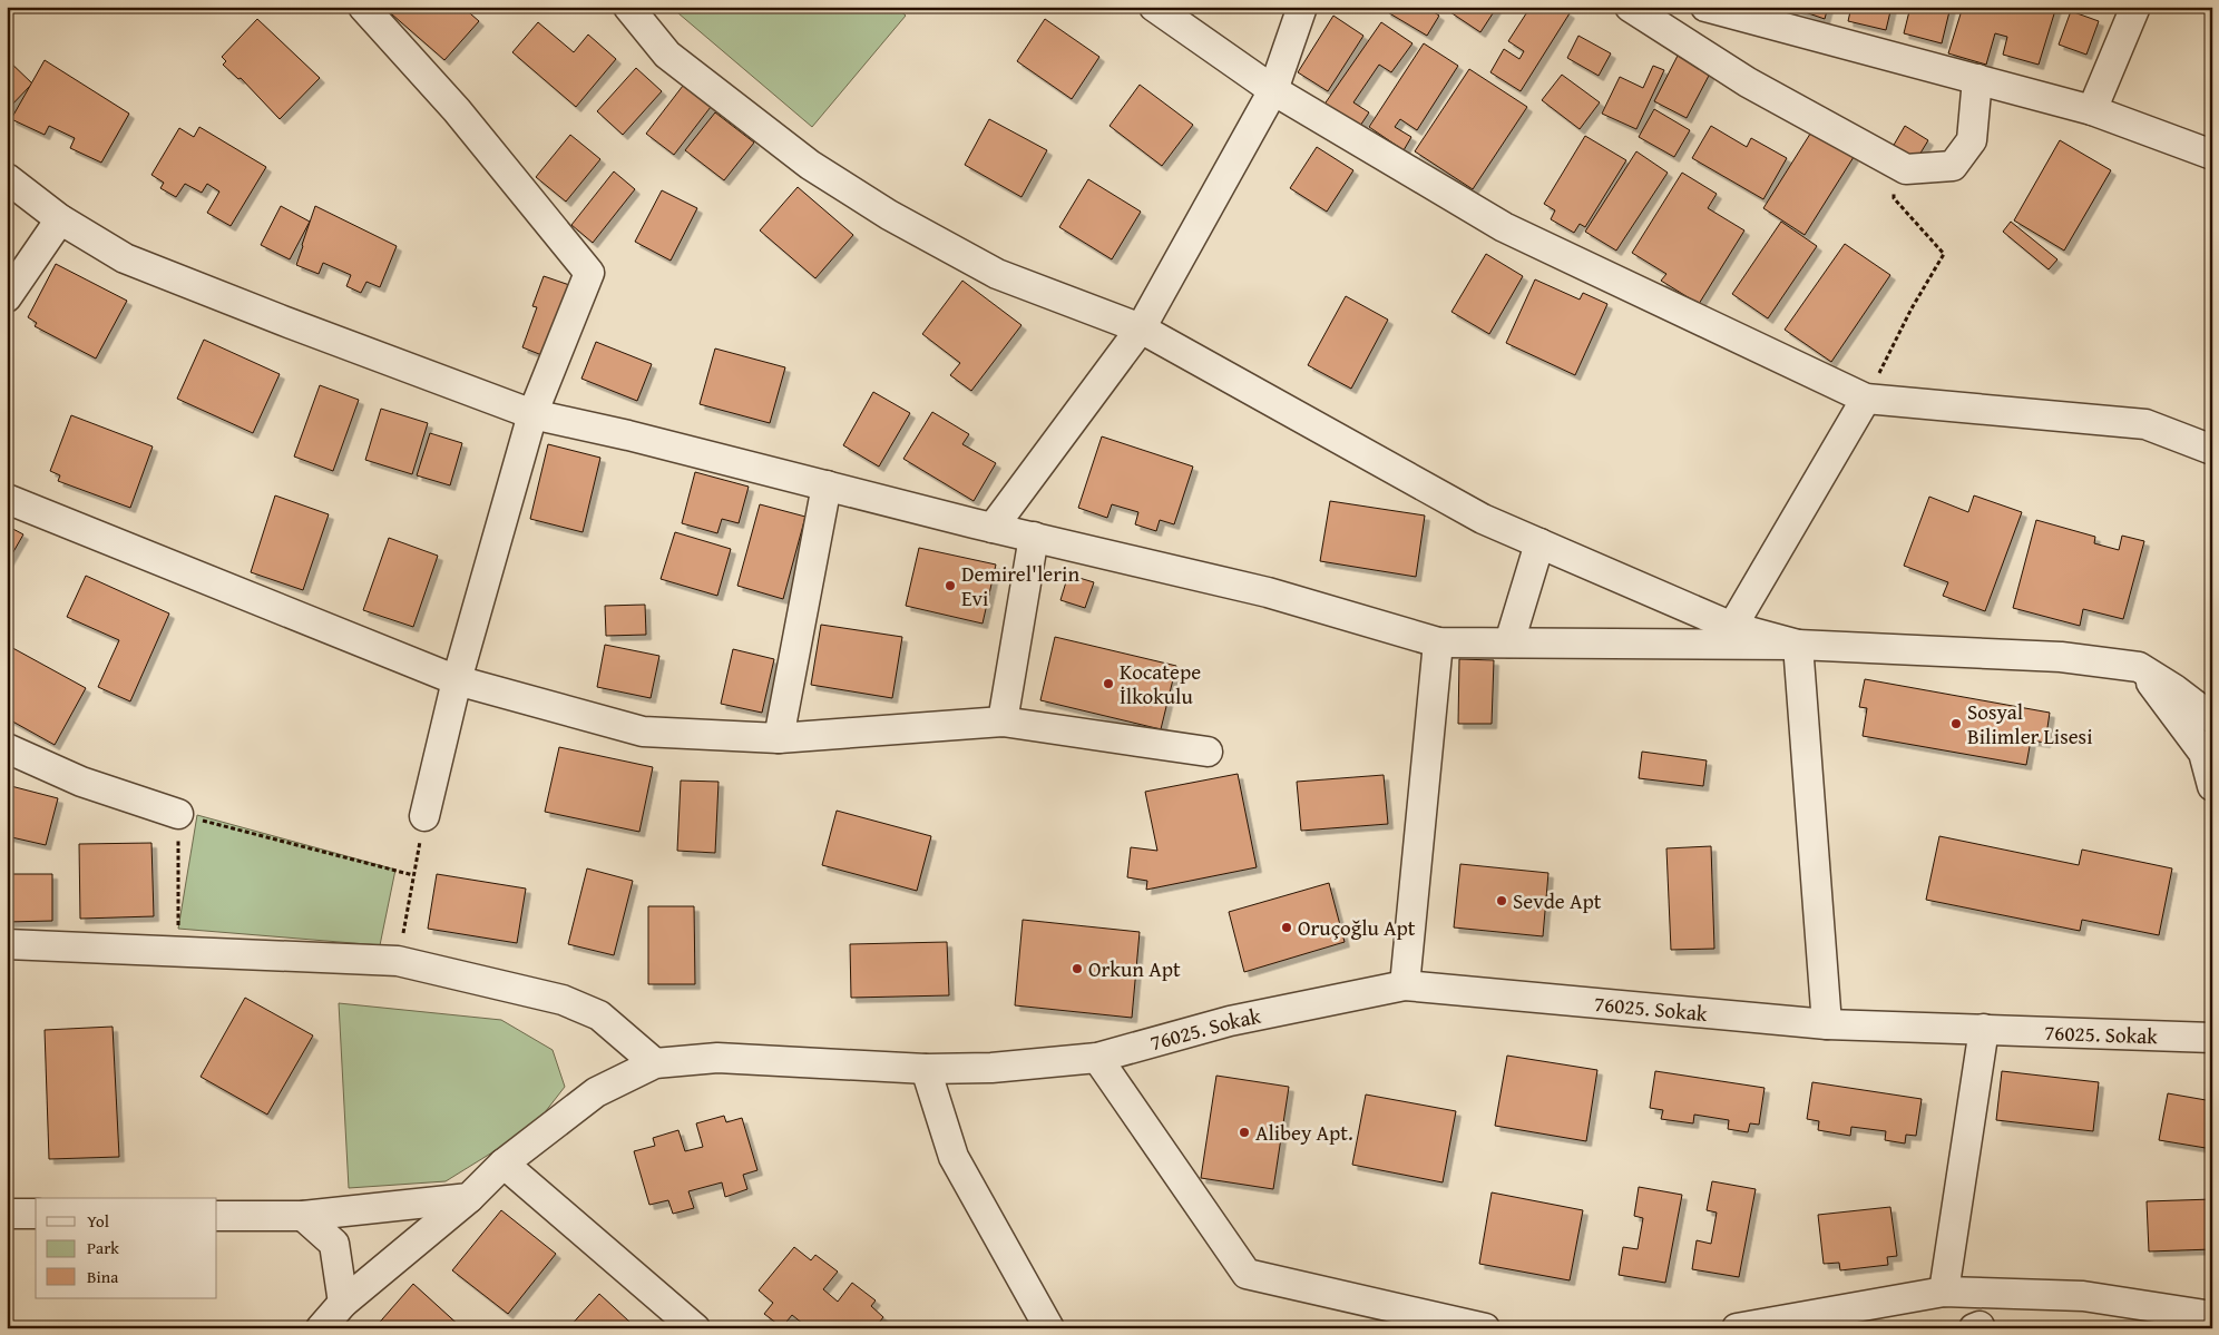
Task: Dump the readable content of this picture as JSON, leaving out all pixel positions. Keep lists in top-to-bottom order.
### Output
{
  "streets": {
    "street": ["76025. Sokak"]
  },
  "places": [
    "Demirel'lerin Evi",
    "Kocatepe İlkokulu",
    "Sosyal Bilimler Lisesi",
    "Sevde Apt",
    "Oruçoğlu Apt",
    "Orkun Apt",
    "Alibey Apt."
  ],
  "legend": ["Yol", "Park", "Bina"]
}
